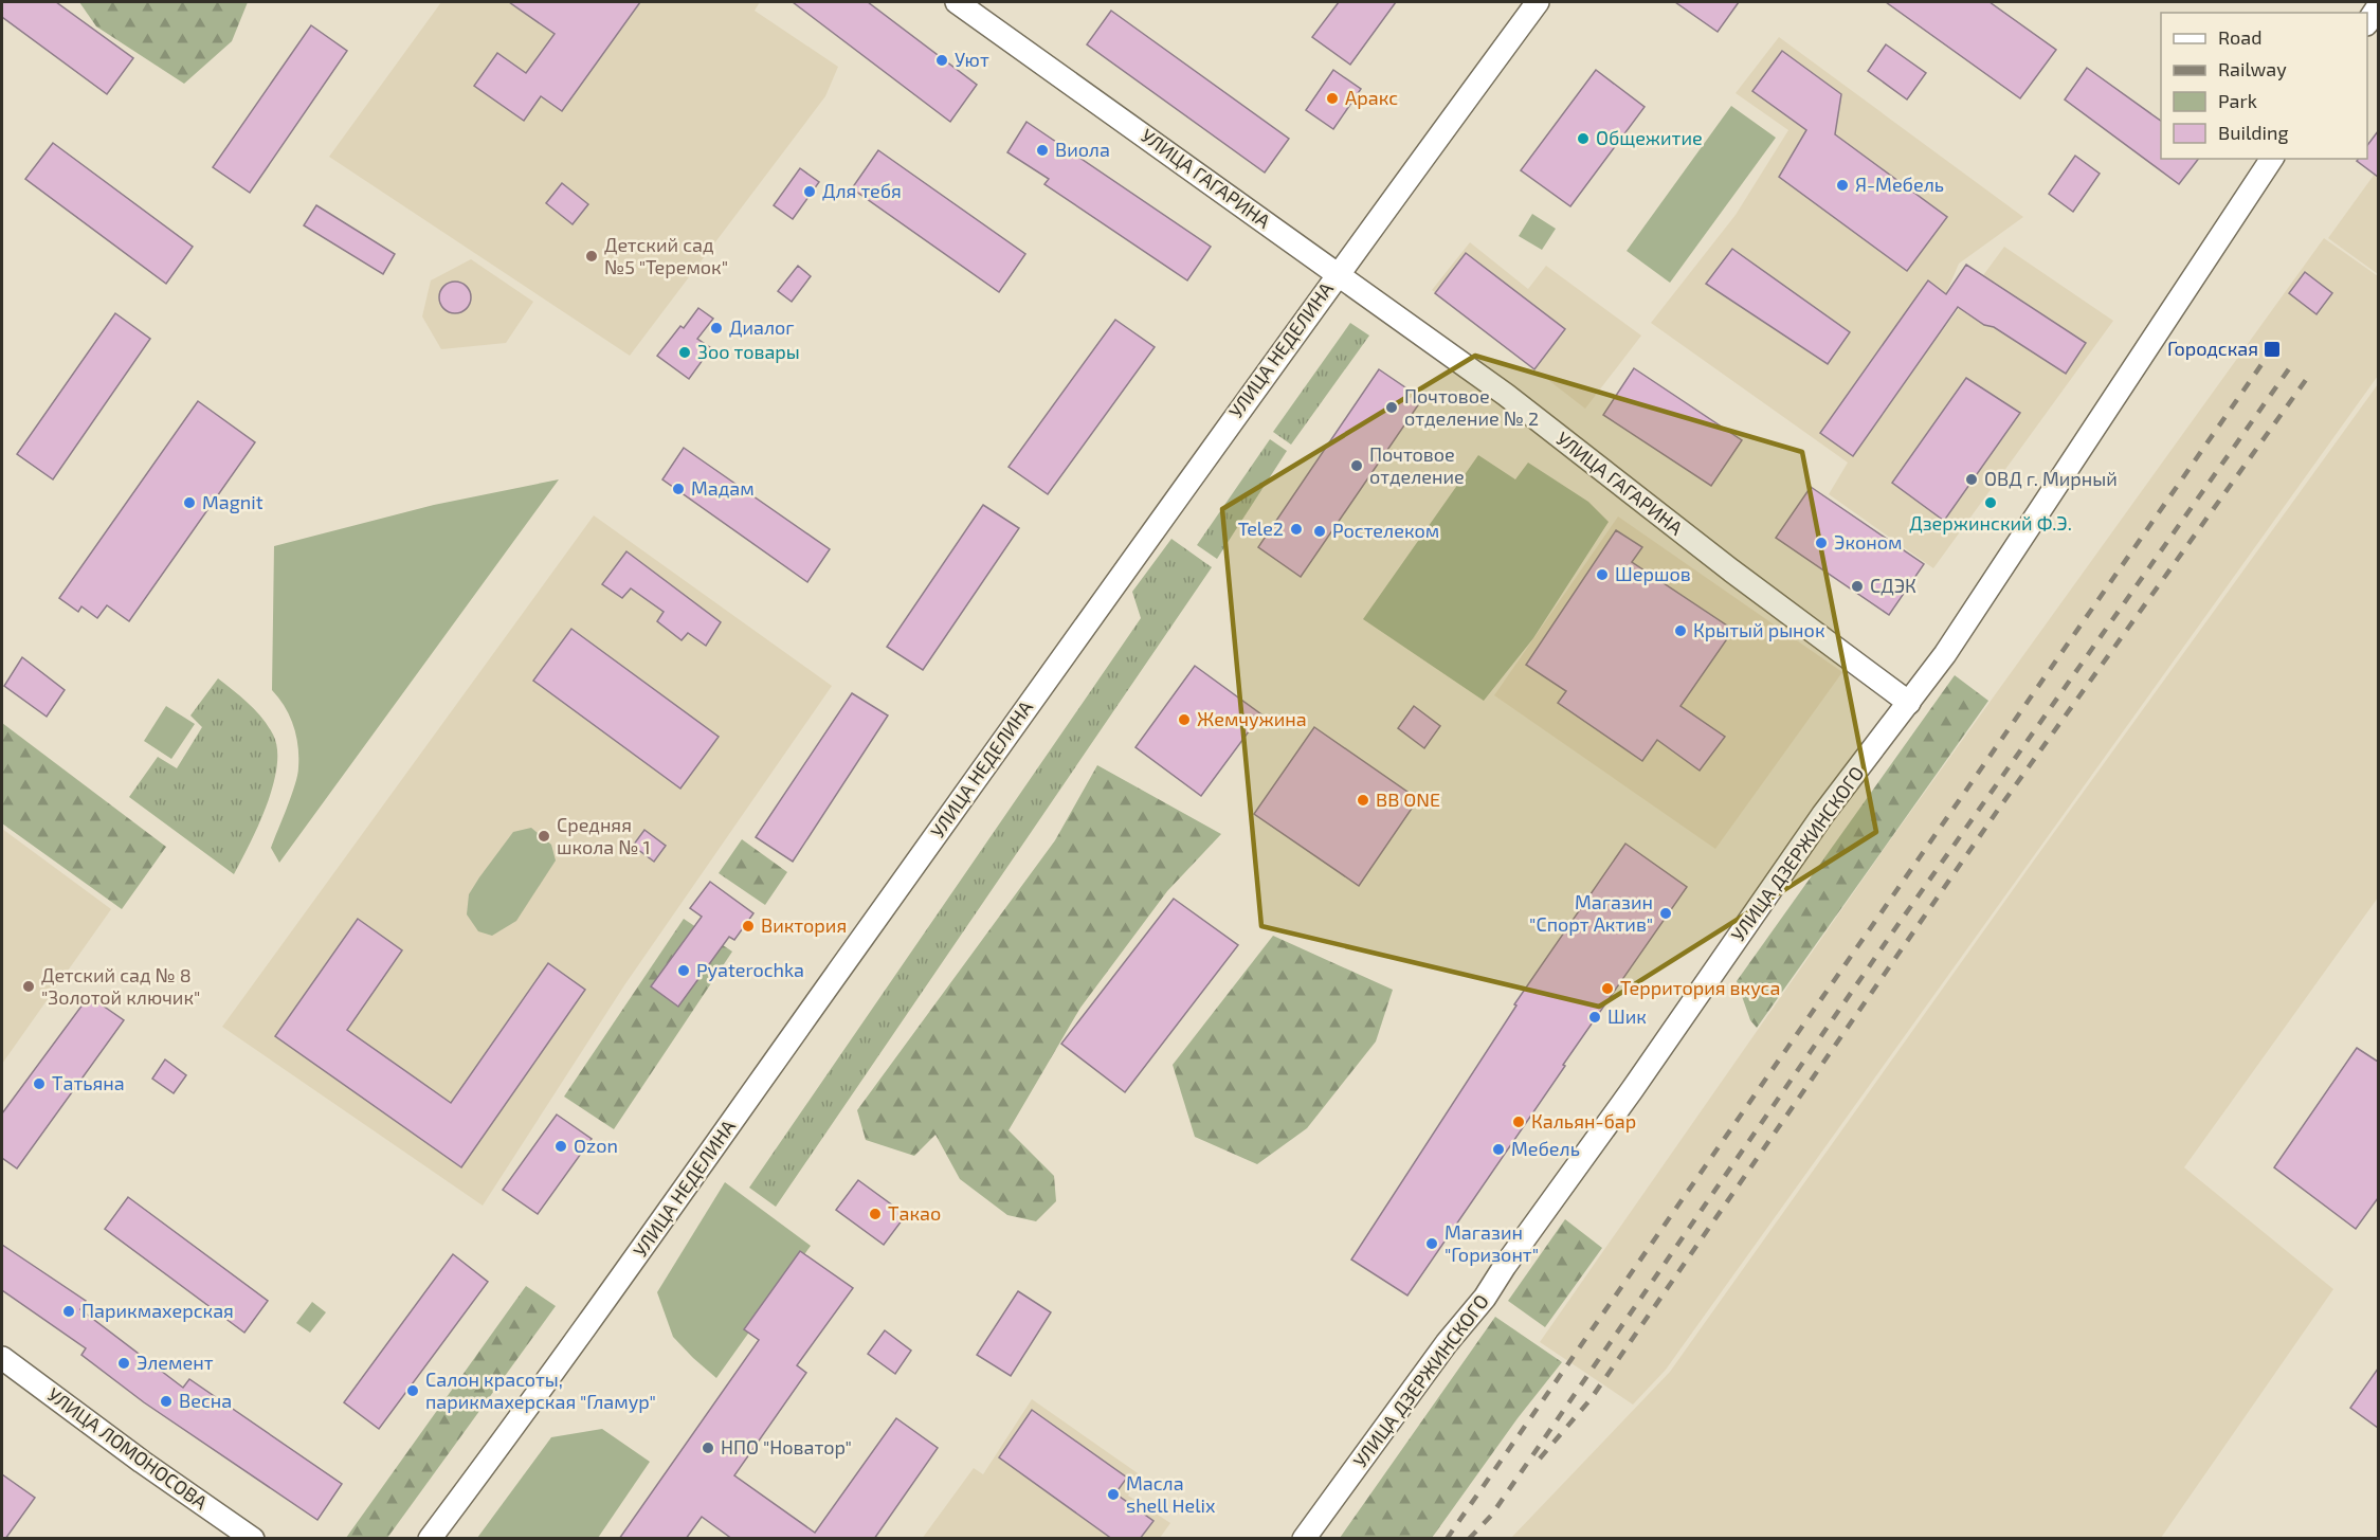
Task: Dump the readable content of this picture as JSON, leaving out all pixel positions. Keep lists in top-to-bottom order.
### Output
{
  "streets": {
    "street": [
      "УЛИЦА ГАГАРИНА",
      "УЛИЦА НЕДЕЛИНА",
      "УЛИЦА ДЗЕРЖИНСКОГО",
      "УЛИЦА ЛОМОНОСОВА"
    ]
  },
  "crossings": [
    ["УЛИЦА ГАГАРИНА", "УЛИЦА НЕДЕЛИНА"],
    ["УЛИЦА ГАГАРИНА", "УЛИЦА ДЗЕРЖИНСКОГО"]
  ],
  "places": {
    "other": [
      "Уют",
      "Аракс",
      "Общежитие",
      "Виола",
      "Я-Мебель",
      "Для тебя",
      "Детский сад №5 \"Теремок\"",
      "Диалог",
      "Зоо товары",
      "Почтовое отделение № 2",
      "Почтовое отделение",
      "ОВД г. Мирный",
      "Мадам",
      "Magnit",
      "Дзержинский Ф.Э.",
      "Tele2",
      "Ростелеком",
      "Эконом",
      "Шершов",
      "СДЭК",
      "Крытый рынок",
      "Жемчужина",
      "BB ONE",
      "Средняя школа № 1",
      "Магазин \"Спорт Актив\"",
      "Виктория",
      "Pyaterochka",
      "Детский сад № 8 \"Золотой ключик\"",
      "Территория вкуса",
      "Шик",
      "Татьяна",
      "Кальян-бар",
      "Ozon",
      "Мебель",
      "Такао",
      "Магазин \"Горизонт\"",
      "Парикмахерская",
      "Элемент",
      "Салон красоты, парикмахерская \"Гламур\"",
      "Весна",
      "НПО \"Новатор\"",
      "Масла shell Helix"
    ],
    "transit": ["Городская"]
  },
  "legend": [
    "Road",
    "Railway",
    "Park",
    "Building"
  ]
}
